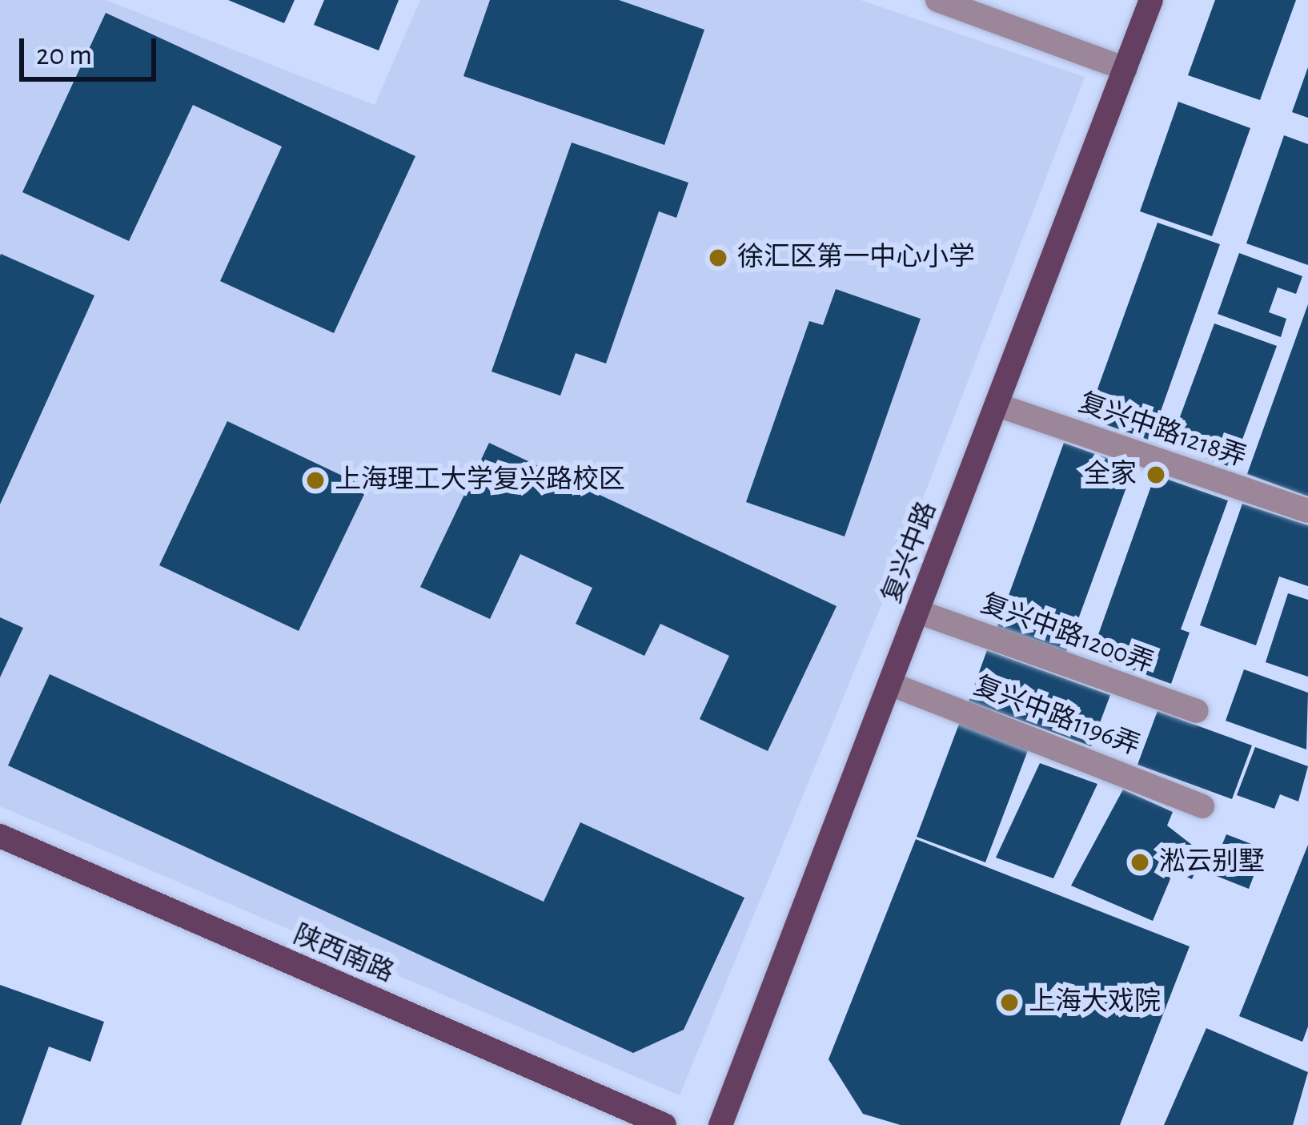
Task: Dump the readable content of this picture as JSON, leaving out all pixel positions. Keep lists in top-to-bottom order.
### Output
{
  "streets": {
    "main road": ["复兴中路", "陕西南路"],
    "street": ["复兴中路1218弄", "复兴中路1200弄", "复兴中路1196弄"]
  },
  "crossings": [
    ["复兴中路1218弄", "复兴中路"],
    ["复兴中路", "复兴中路1200弄"],
    ["复兴中路", "复兴中路1196弄"]
  ],
  "places": [
    "徐汇区第一中心小学",
    "全家",
    "上海理工大学复兴路校区",
    "淞云别墅",
    "上海大戏院"
  ],
  "scale_bar": "20 m"
}
